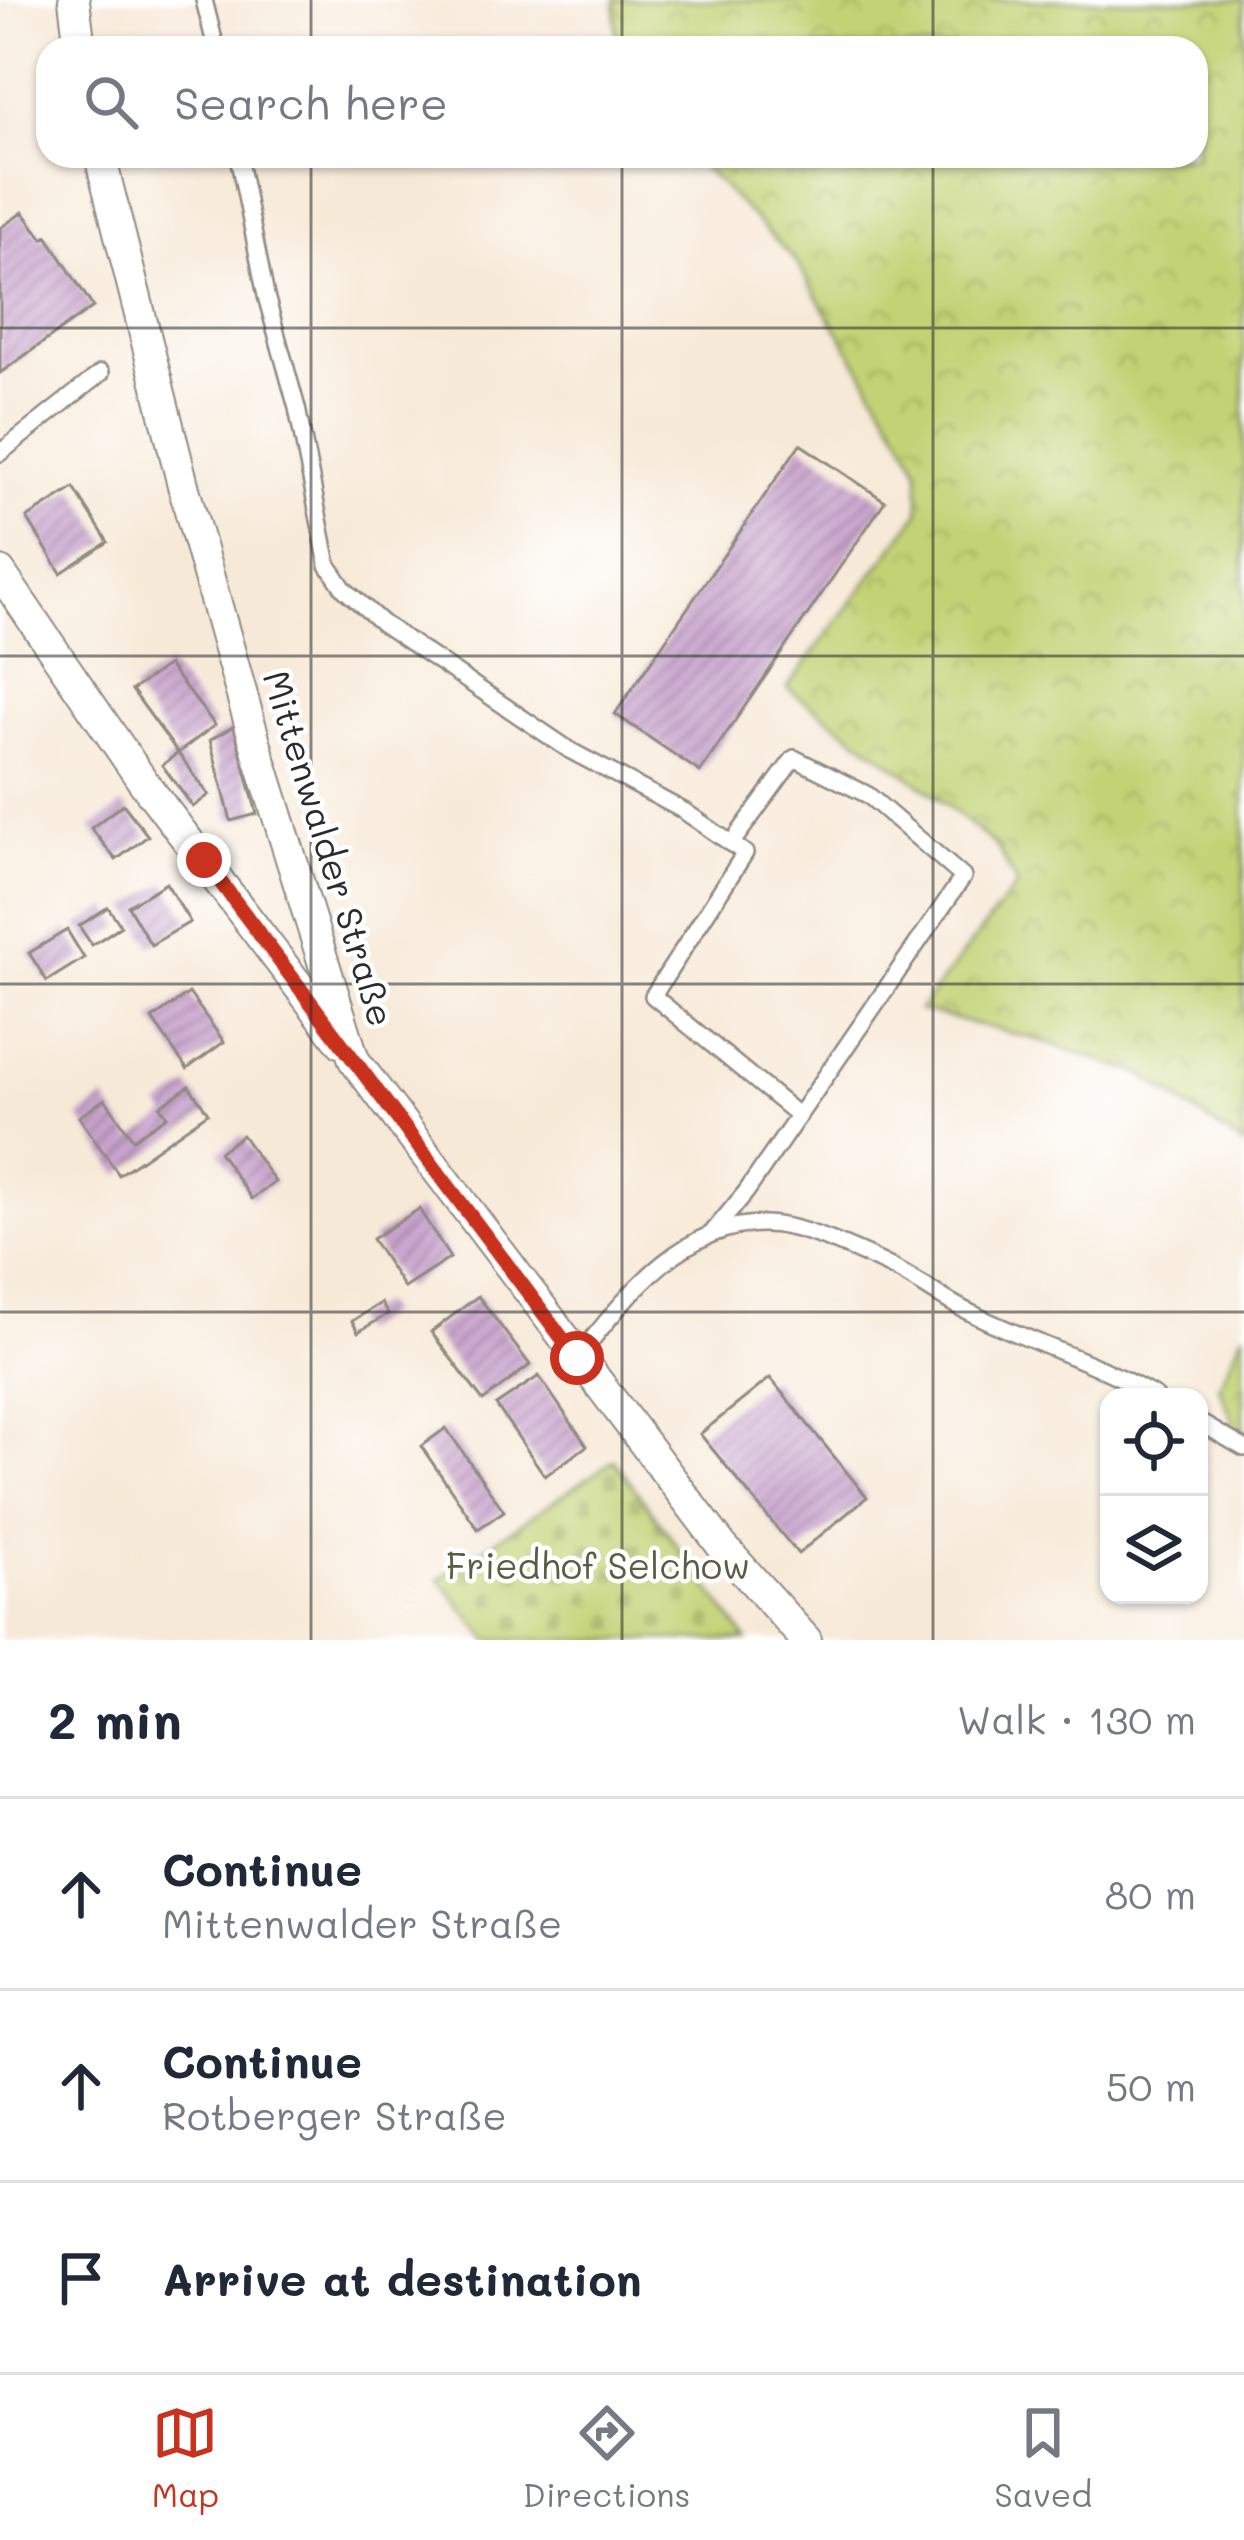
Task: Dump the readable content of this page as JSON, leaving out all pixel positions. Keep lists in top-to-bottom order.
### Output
{
  "streets": {
    "street": ["Mittenwalder Straße"]
  },
  "parks": ["Friedhof Selchow"],
  "page": {
    "search": "Search here",
    "heading": ["2 min", "Walk · 130 m"],
    "list": [
      ["Continue", "Mittenwalder Straße", "80 m"],
      ["Continue", "Rotberger Straße", "50 m"],
      "Arrive at destination"
    ],
    "nav": ["Map", "Directions", "Saved"]
  }
}
